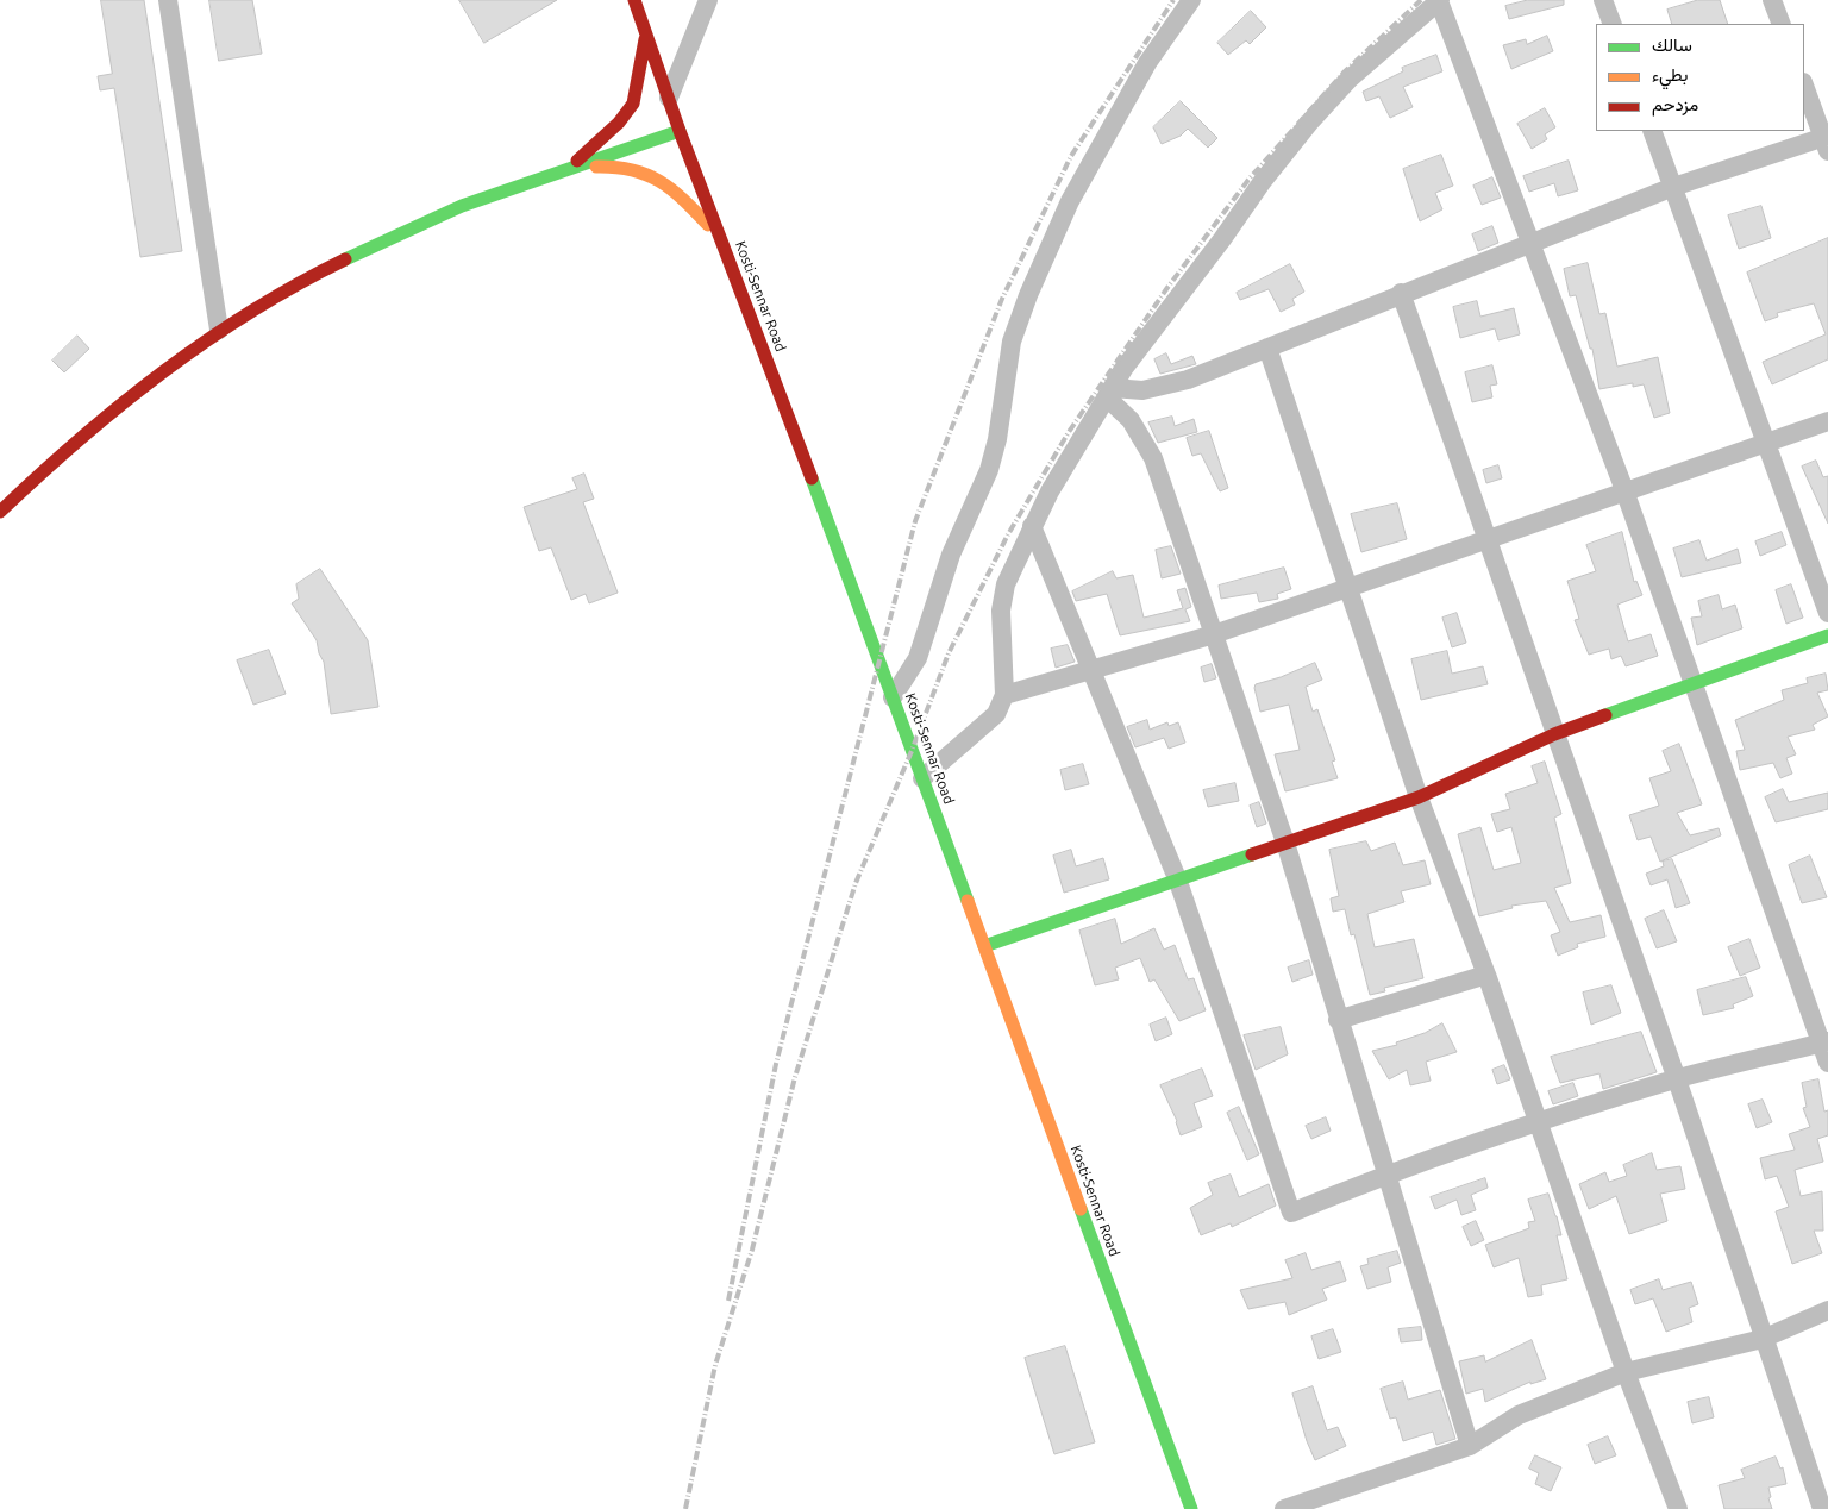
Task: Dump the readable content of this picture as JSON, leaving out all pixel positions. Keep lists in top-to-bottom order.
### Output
{
  "streets": {
    "main road": ["Kosti-Sennar Road"]
  },
  "legend": ["سالك", "بطيء", "مزدحم"]
}
